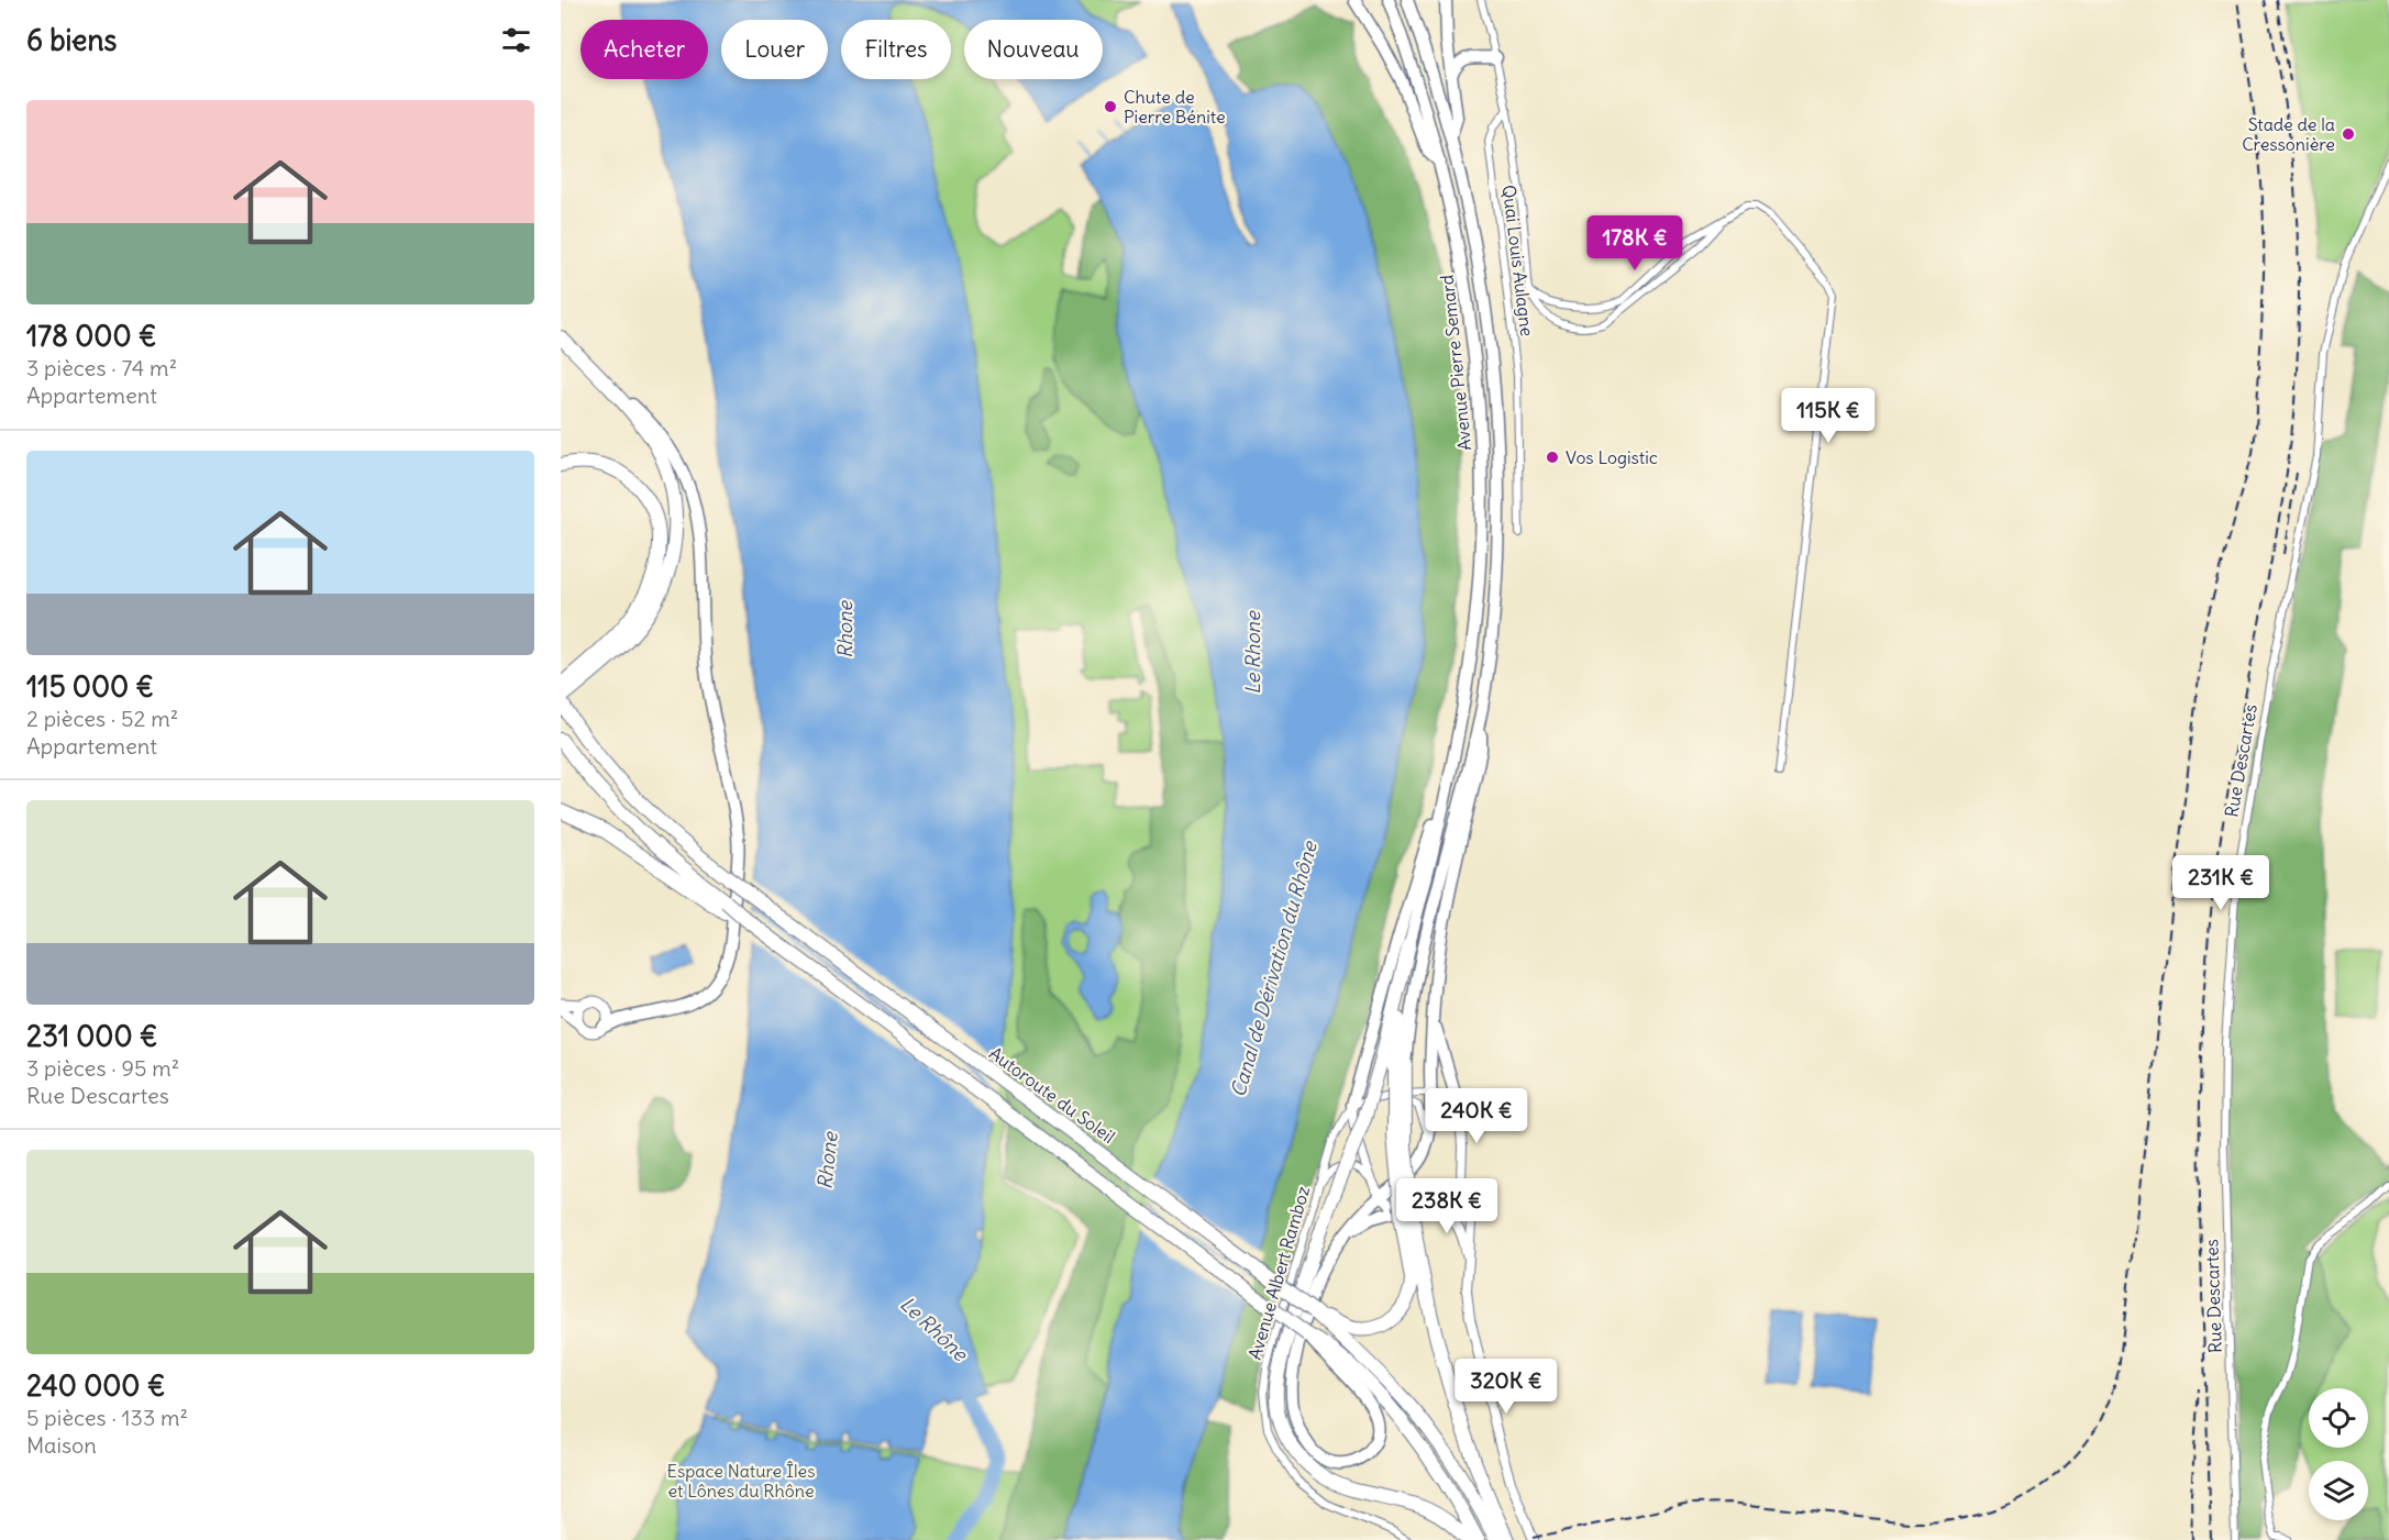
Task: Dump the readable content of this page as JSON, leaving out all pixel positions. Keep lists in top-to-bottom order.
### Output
{
  "streets": {
    "highway": ["Avenue Pierre Semard", "Autoroute du Soleil"],
    "street": ["Quai Louis Aulagne", "Rue Descartes", "Avenue Albert Ramboz"]
  },
  "water": [
    "Rhone",
    "Le Rhone",
    "Canal de Dérivation du Rhône",
    "Le Rhône"
  ],
  "parks": ["Espace Nature Îles et Lônes du Rhône"],
  "places": ["Chute de Pierre Bénite", "Stade de la Cressonière", "Vos Logistic"],
  "page": {
    "heading": "6 biens",
    "chip": [
      "Acheter",
      "Louer",
      "Filtres",
      "Nouveau"
    ],
    "list": [
      {
        "name": "178 000 €",
        "note": "3 pièces · 74 m² · Appartement"
      },
      {
        "name": "115 000 €",
        "note": "2 pièces · 52 m² · Appartement"
      },
      {
        "name": "231 000 €",
        "note": "3 pièces · 95 m² · Rue Descartes"
      },
      {
        "name": "240 000 €",
        "note": "5 pièces · 133 m² · Maison"
      }
    ],
    "price": [
      "178K €",
      "115K €",
      "231K €",
      "240K €",
      "238K €",
      "320K €"
    ]
  }
}
